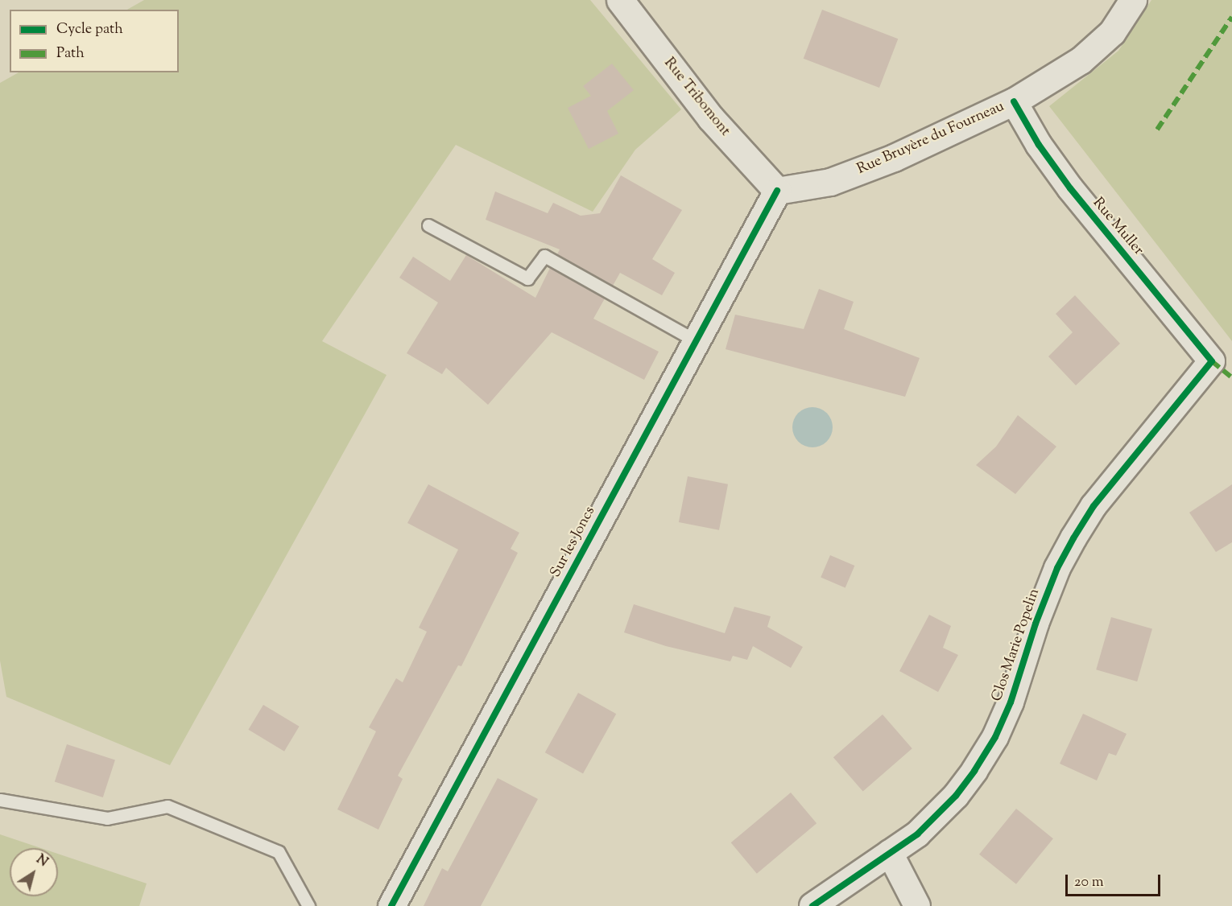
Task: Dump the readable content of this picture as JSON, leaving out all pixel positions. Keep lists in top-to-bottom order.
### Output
{
  "streets": {
    "street": [
      "Rue Tribomont",
      "Rue Bruyère du Fourneau",
      "Rue Muller",
      "Sur les Joncs",
      "Clos Marie Popelin"
    ]
  },
  "crossings": [
    ["Rue Tribomont", "Rue Bruyère du Fourneau"],
    ["Rue Tribomont", "Sur les Joncs"],
    ["Rue Bruyère du Fourneau", "Rue Muller"],
    ["Rue Bruyère du Fourneau", "Sur les Joncs"],
    ["Rue Muller", "Clos Marie Popelin"]
  ],
  "legend": ["Cycle path", "Path"],
  "scale_bar": "20 m",
  "north": "top right"
}
